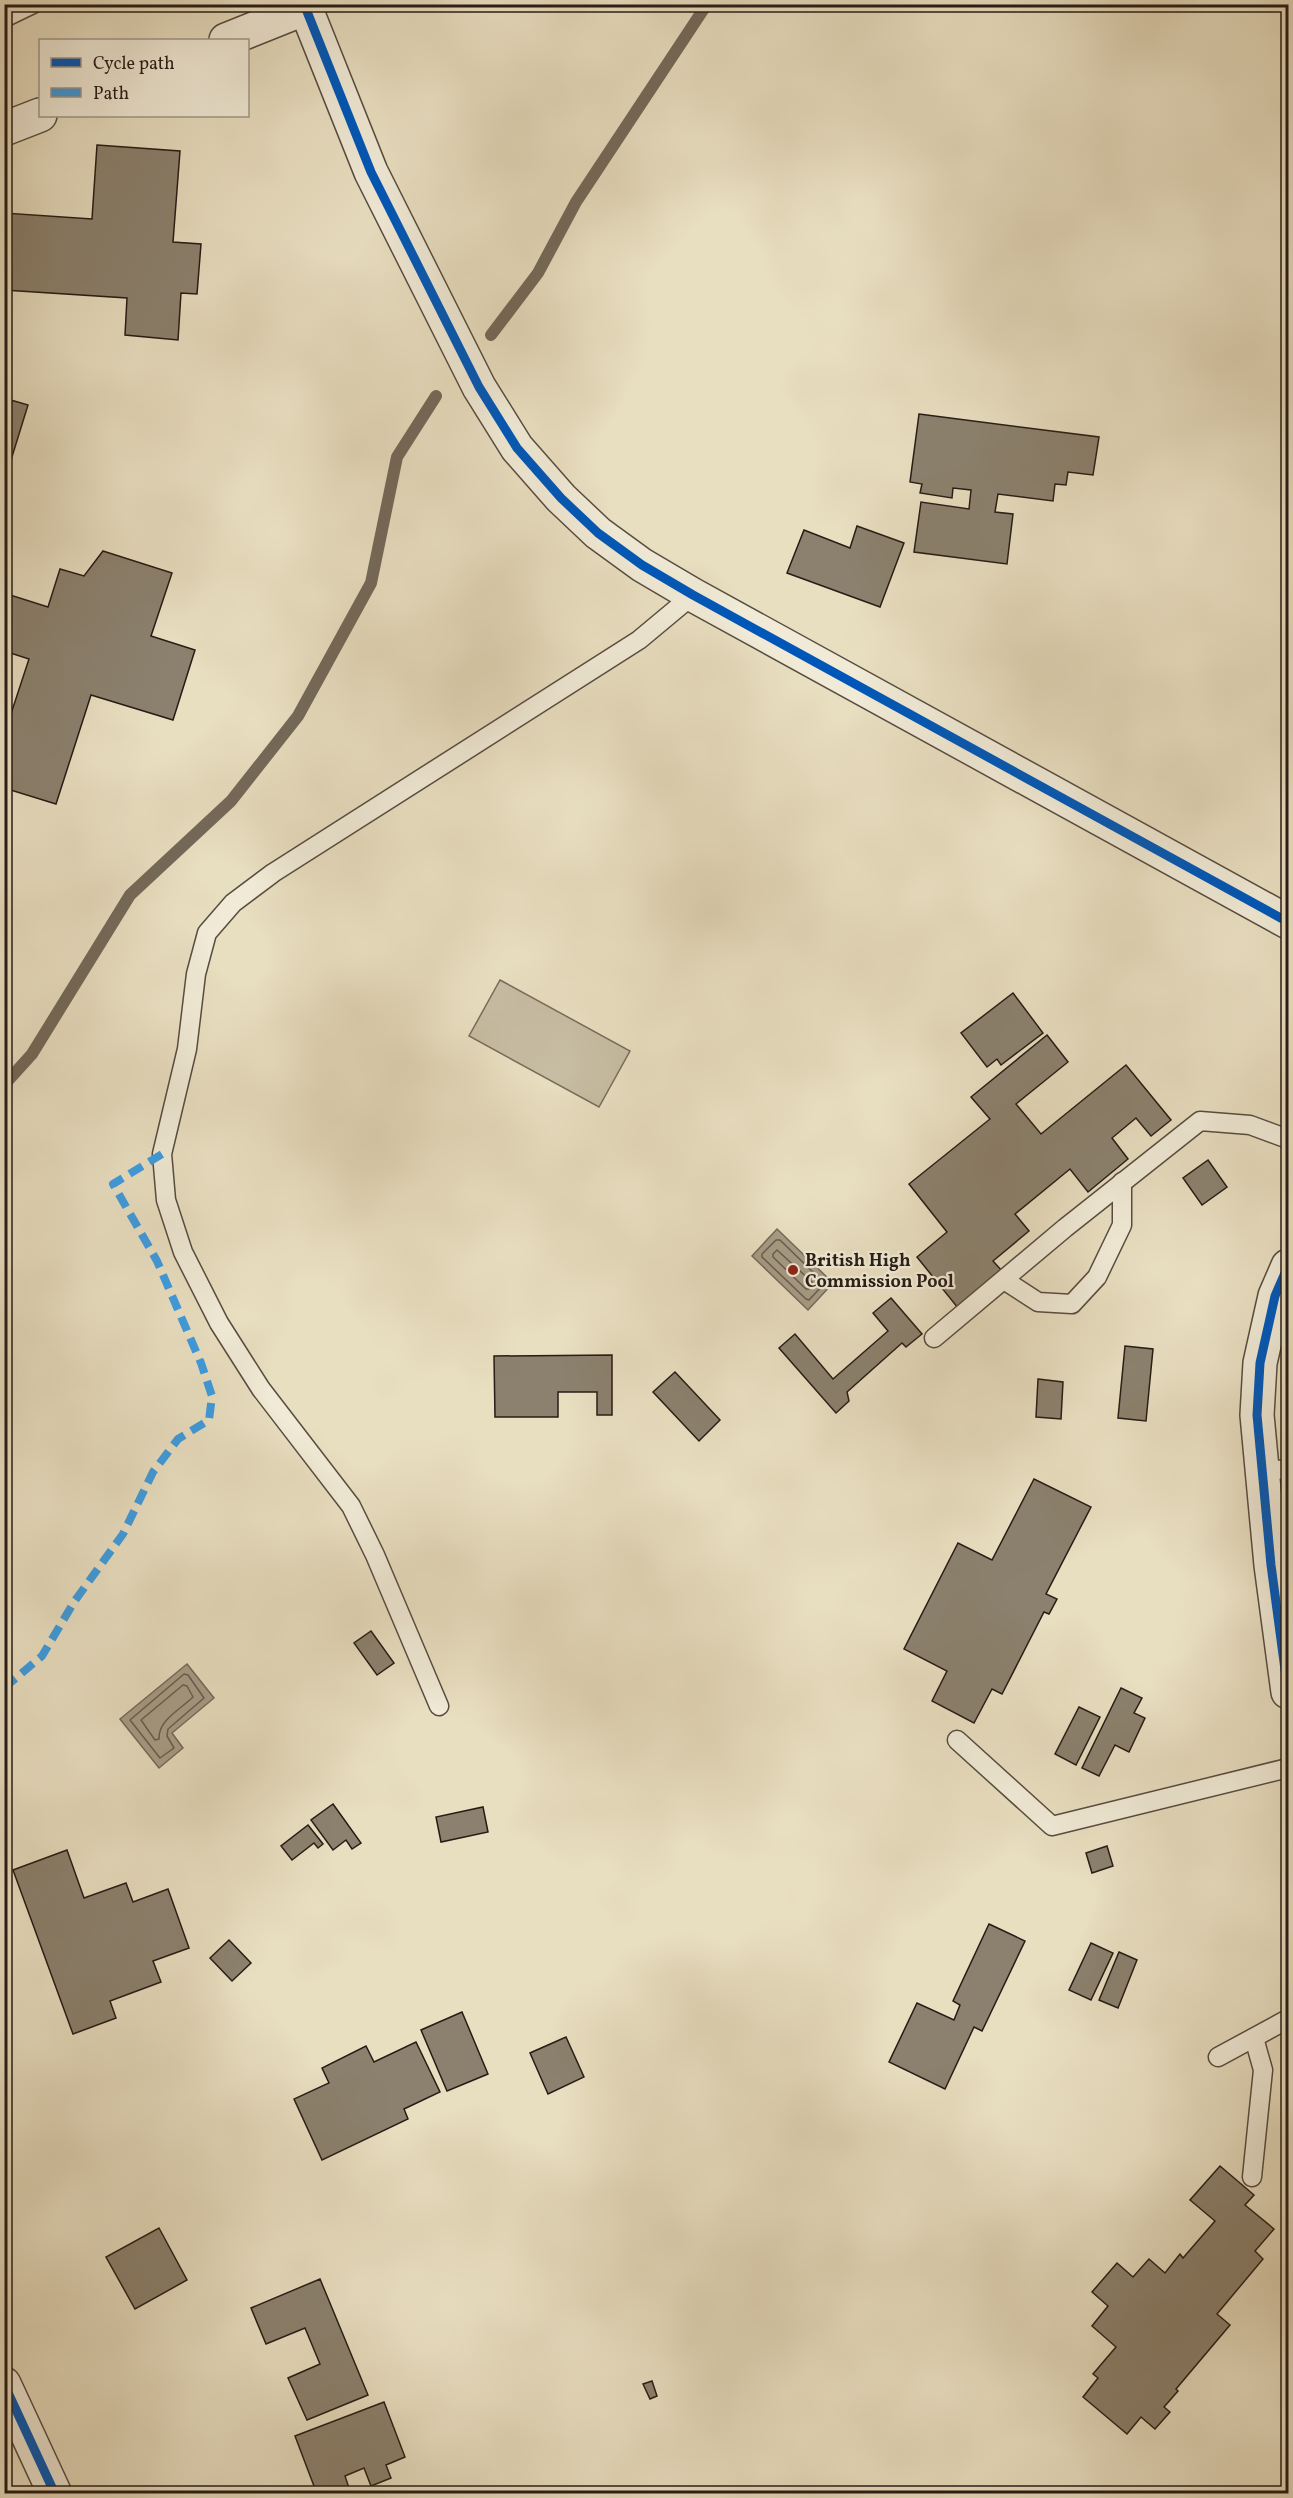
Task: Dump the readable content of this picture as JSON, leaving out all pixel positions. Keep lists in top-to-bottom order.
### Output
{
  "places": ["British High Commission Pool"],
  "legend": ["Cycle path", "Path"]
}
